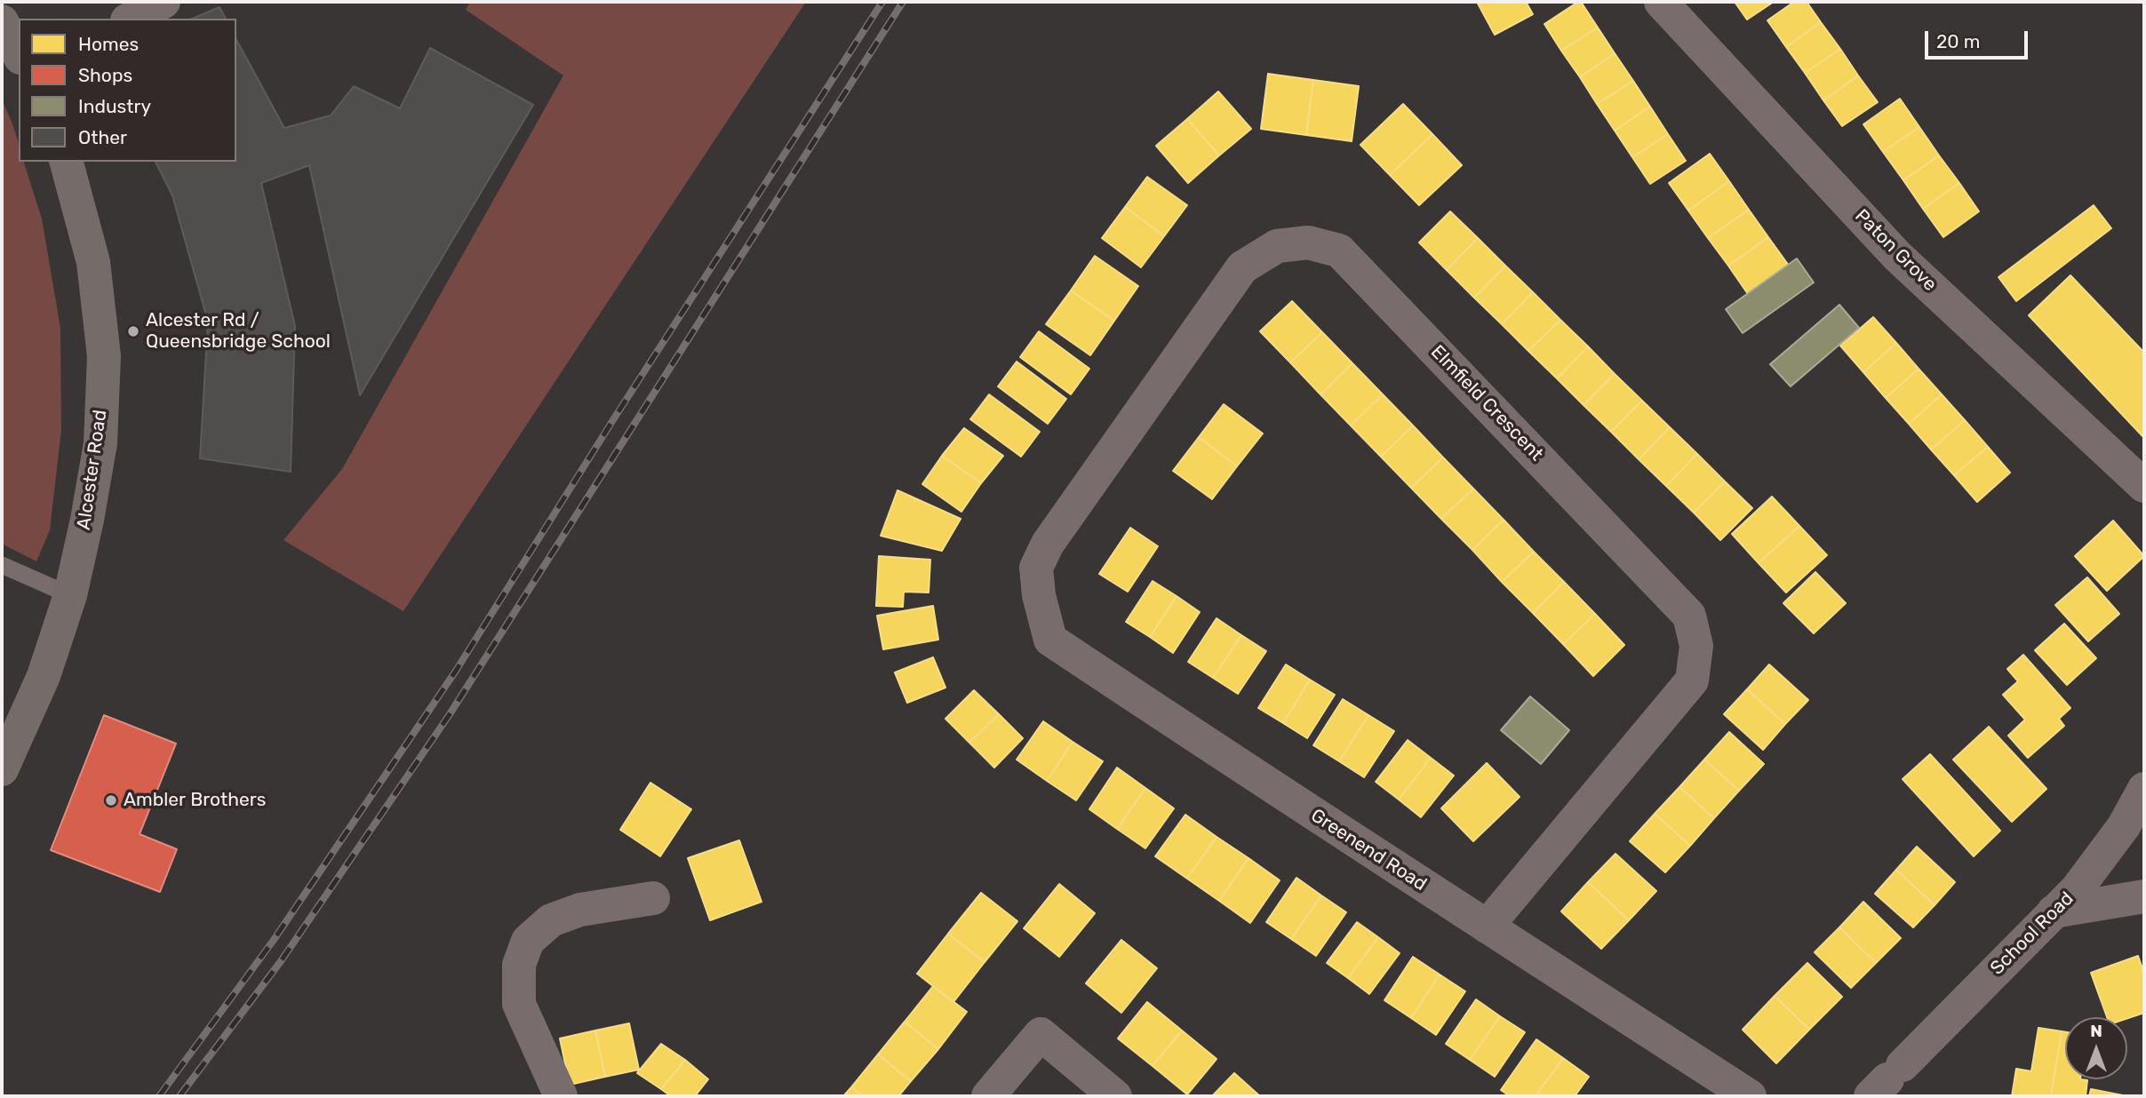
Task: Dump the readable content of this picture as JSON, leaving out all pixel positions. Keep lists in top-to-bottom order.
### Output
{
  "streets": {
    "highway": ["Alcester Road"],
    "street": [
      "Paton Grove",
      "Elmfield Crescent",
      "Greenend Road",
      "School Road"
    ]
  },
  "crossings": [
    ["Elmfield Crescent", "Greenend Road"]
  ],
  "places": ["Alcester Rd / Queensbridge School", "Ambler Brothers"],
  "legend": [
    "Homes",
    "Shops",
    "Industry",
    "Other"
  ],
  "scale_bar": "20 m",
  "north": "top"
}
